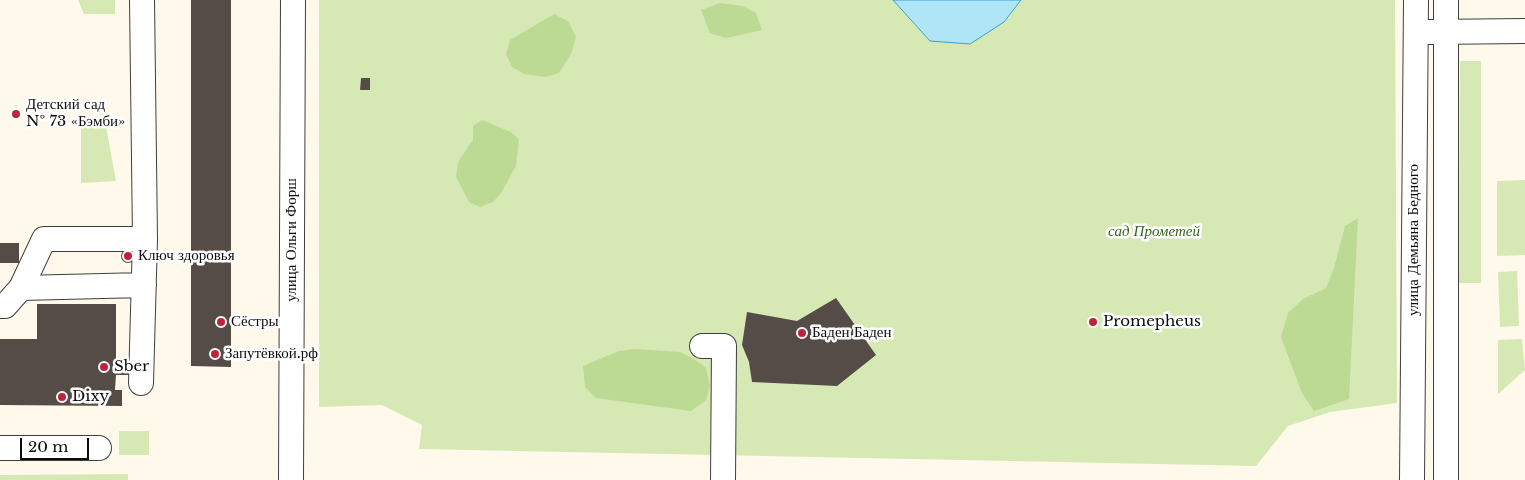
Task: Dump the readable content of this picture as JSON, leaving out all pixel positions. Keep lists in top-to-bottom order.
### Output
{
  "streets": {
    "street": ["улица Ольги Форш", "улица Демьяна Бедного"]
  },
  "parks": ["сад Прометей"],
  "places": [
    "Детский сад № 73 «Бэмби»",
    "Ключ здоровья",
    "Сёстры",
    "Promepheus",
    "Баден Баден",
    "Запутёвкой.рф",
    "Sber",
    "Dixy"
  ],
  "scale_bar": "20 m"
}
